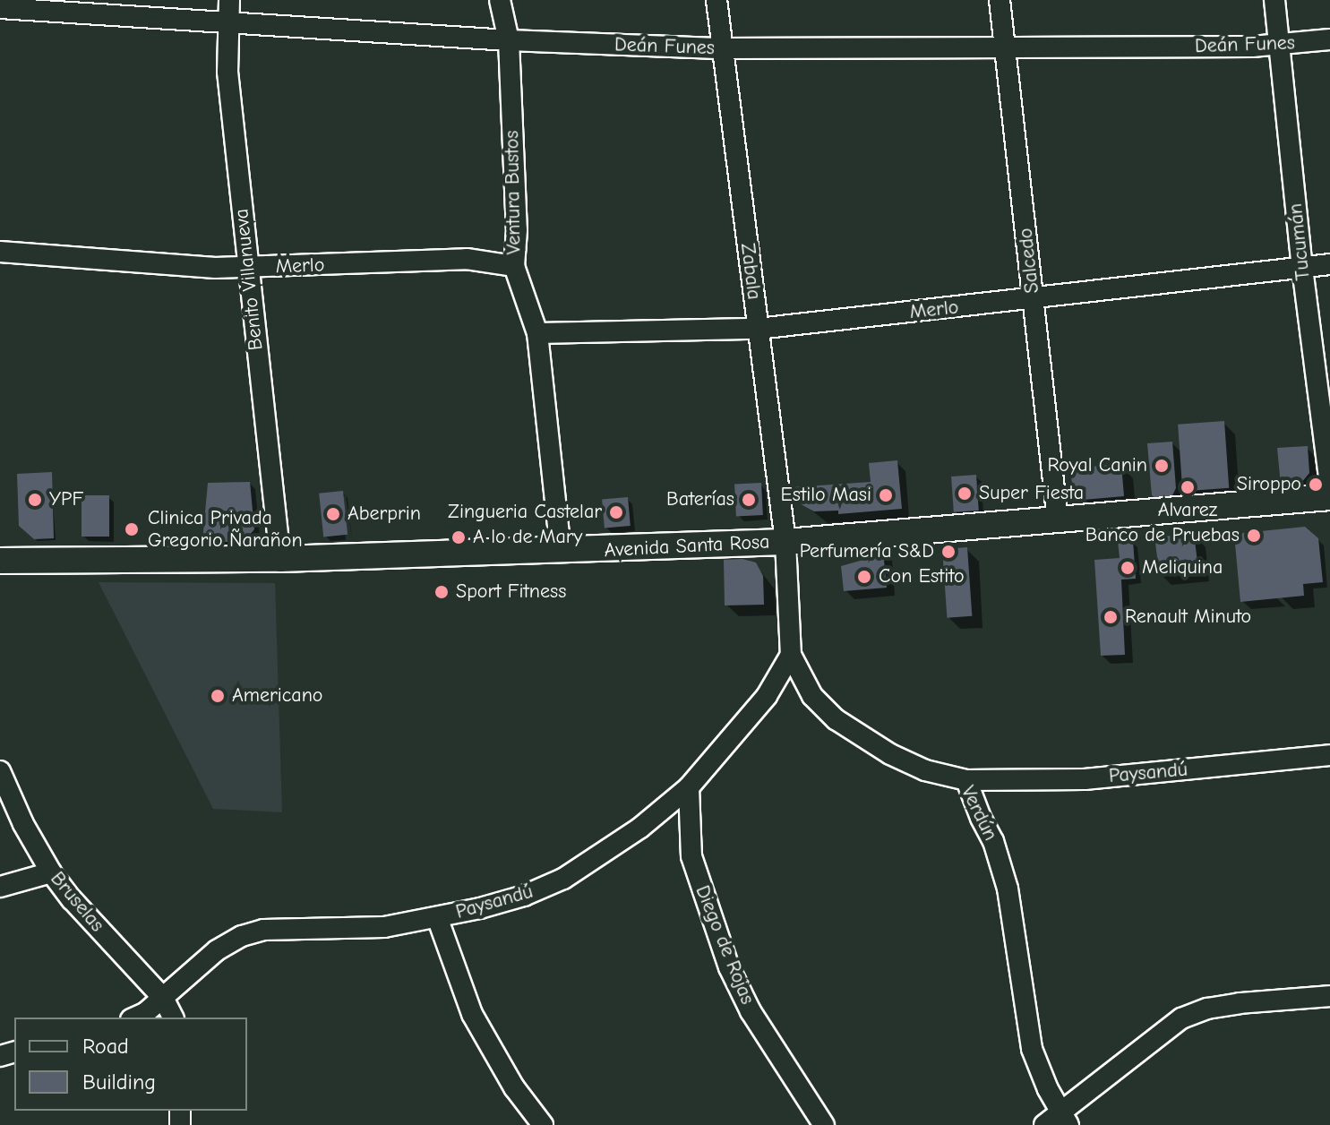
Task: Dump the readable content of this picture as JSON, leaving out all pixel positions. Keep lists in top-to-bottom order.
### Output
{
  "streets": {
    "street": [
      "Deán Funes",
      "Ventura Bustos",
      "Tucumán",
      "Salcedo",
      "Merlo",
      "Zabala",
      "Benito Villanueva",
      "Avenida Santa Rosa",
      "Paysandú",
      "Verdún",
      "Bruselas",
      "Diego de Rojas"
    ]
  },
  "crossings": [
    ["Deán Funes", "Ventura Bustos"],
    ["Deán Funes", "Tucumán"],
    ["Deán Funes", "Salcedo"],
    ["Deán Funes", "Zabala"],
    ["Deán Funes", "Benito Villanueva"],
    ["Ventura Bustos", "Merlo"],
    ["Ventura Bustos", "Avenida Santa Rosa"],
    ["Tucumán", "Merlo"],
    ["Salcedo", "Merlo"],
    ["Salcedo", "Avenida Santa Rosa"],
    ["Merlo", "Zabala"],
    ["Merlo", "Benito Villanueva"],
    ["Zabala", "Avenida Santa Rosa"],
    ["Zabala", "Verdún"],
    ["Benito Villanueva", "Avenida Santa Rosa"],
    ["Avenida Santa Rosa", "Verdún"],
    ["Paysandú", "Verdún"],
    ["Paysandú", "Bruselas"],
    ["Paysandú", "Diego de Rojas"]
  ],
  "places": [
    "Royal Canin",
    "Siroppo",
    "Alvarez",
    "Super Fiesta",
    "Estilo Masi",
    "YPF",
    "Baterías",
    "Zingueria Castelar",
    "Aberprin",
    "Clinica Privada Gregorio Ñarañon",
    "Banco de Pruebas",
    "A lo de Mary",
    "Perfumería S&D",
    "Meliquina",
    "Con Estito",
    "Sport Fitness",
    "Renault Minuto",
    "Americano"
  ],
  "legend": ["Road", "Building"]
}
